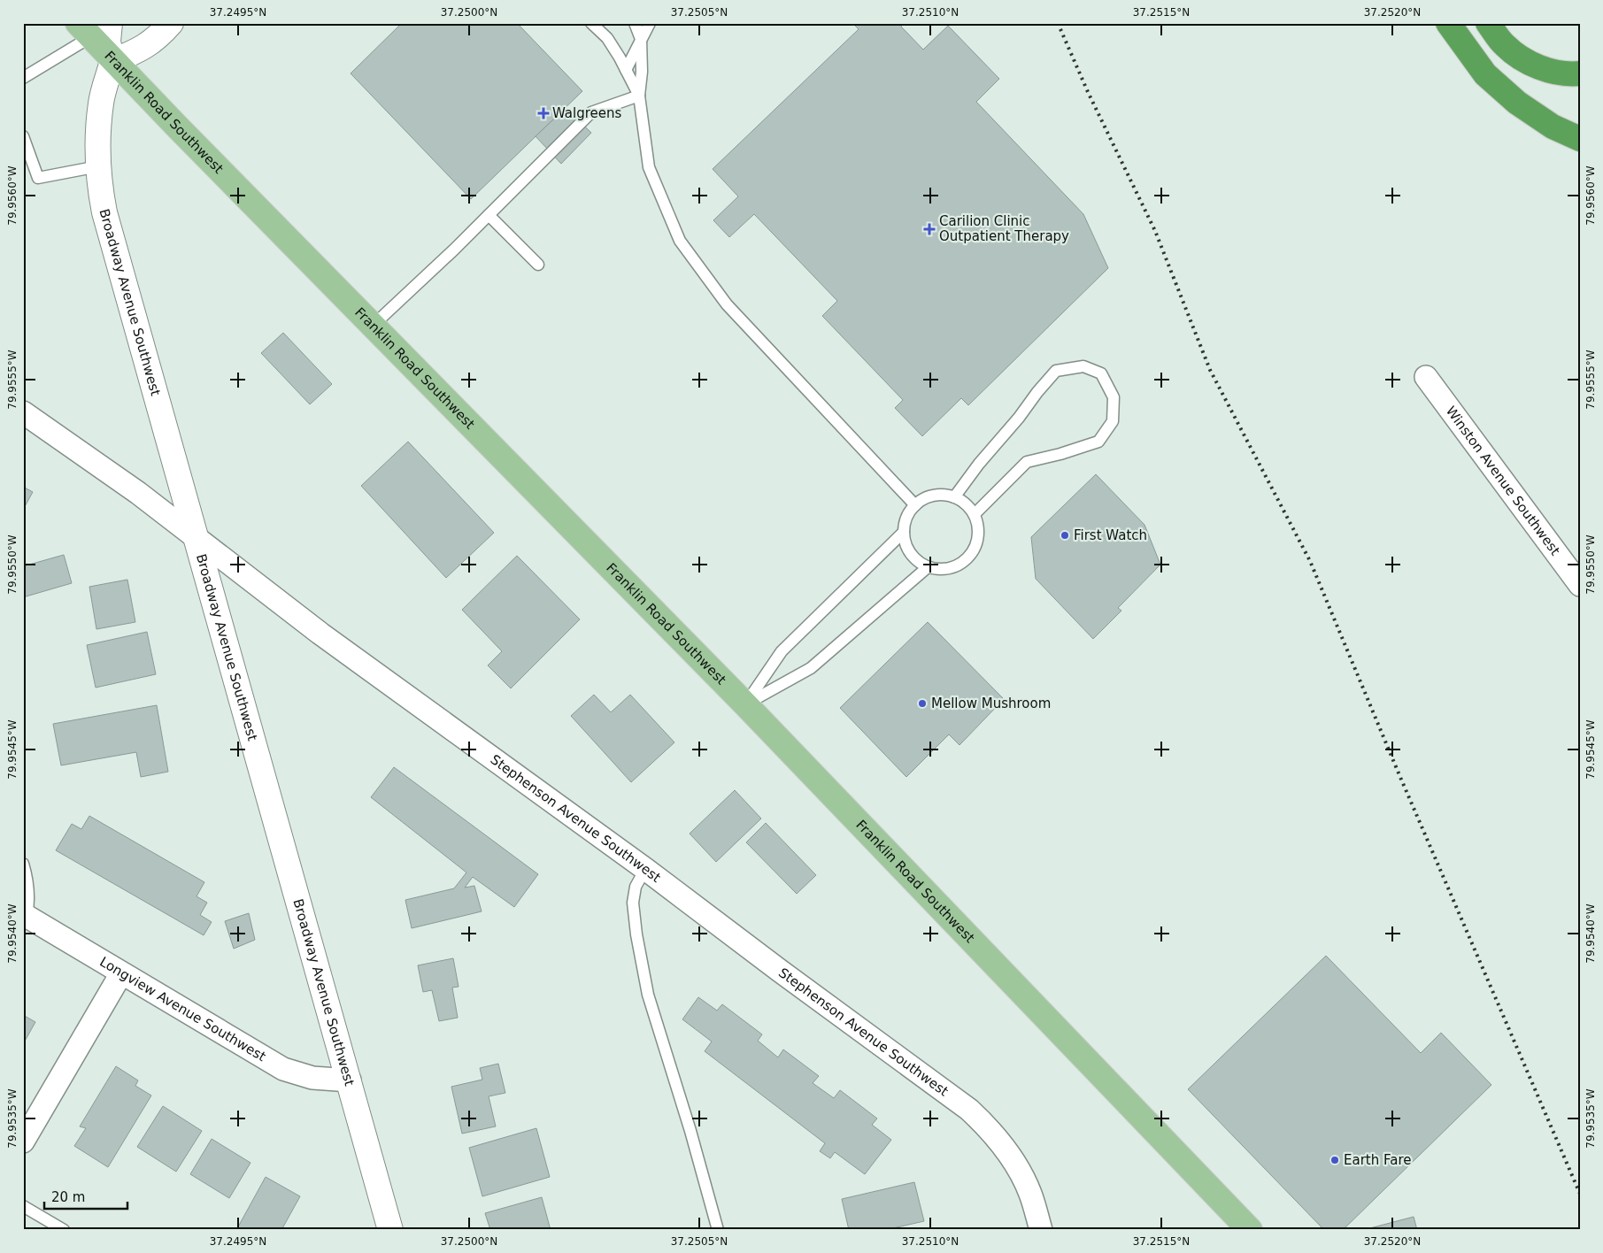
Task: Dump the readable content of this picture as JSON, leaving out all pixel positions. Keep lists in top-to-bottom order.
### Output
{
  "streets": {
    "main road": ["Franklin Road Southwest"],
    "street": [
      "Broadway Avenue Southwest",
      "Winston Avenue Southwest",
      "Stephenson Avenue Southwest",
      "Longview Avenue Southwest"
    ]
  },
  "crossings": [
    ["Franklin Road Southwest", "Broadway Avenue Southwest"],
    ["Broadway Avenue Southwest", "Stephenson Avenue Southwest"],
    ["Broadway Avenue Southwest", "Longview Avenue Southwest"]
  ],
  "places": {
    "health": ["Walgreens", "Carilion Clinic Outpatient Therapy"],
    "other": ["First Watch", "Mellow Mushroom", "Earth Fare"]
  },
  "scale_bar": "20 m",
  "coordinates": [
    "37.2495°N",
    "37.2500°N",
    "37.2505°N",
    "37.2510°N",
    "37.2515°N",
    "37.2520°N",
    "79.9560°W",
    "79.9555°W",
    "79.9550°W",
    "79.9545°W",
    "79.9540°W",
    "79.9535°W"
  ]
}
